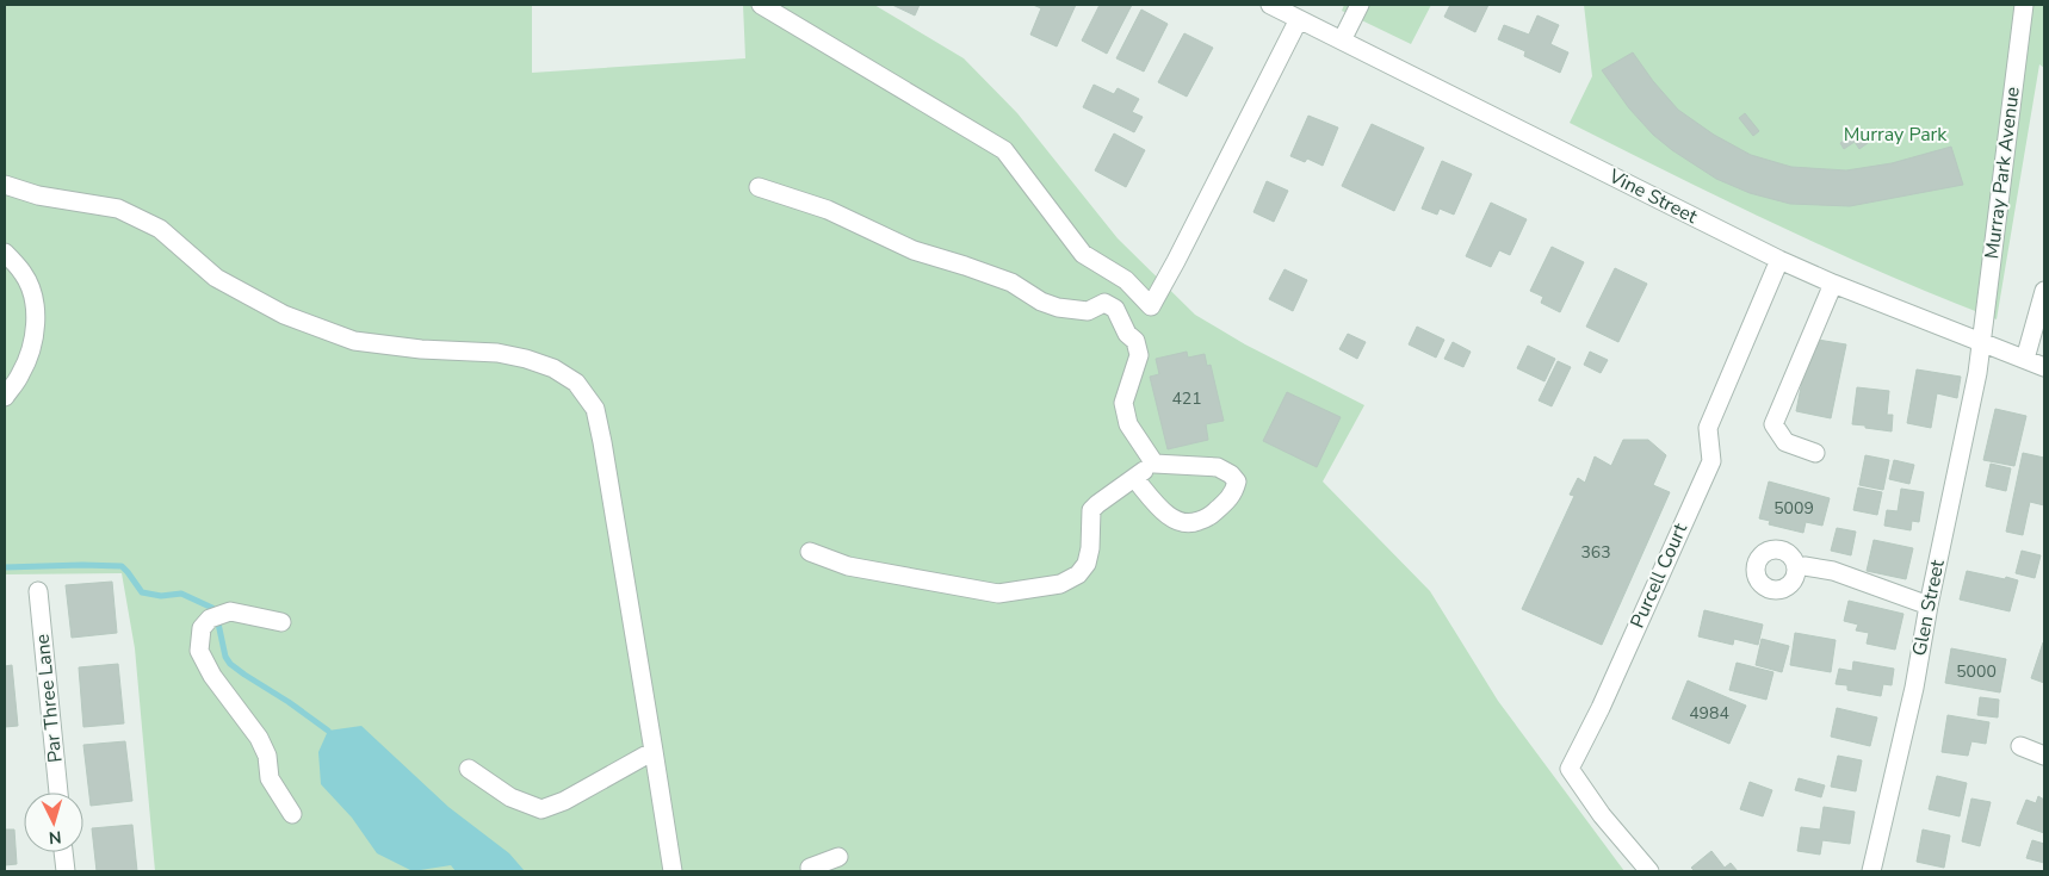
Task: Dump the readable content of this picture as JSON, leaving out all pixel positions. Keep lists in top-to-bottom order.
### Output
{
  "streets": {
    "street": [
      "Murray Park Avenue",
      "Vine Street",
      "Purcell Court",
      "Glen Street",
      "Par Three Lane"
    ]
  },
  "crossings": [
    ["Murray Park Avenue", "Vine Street"],
    ["Murray Park Avenue", "Glen Street"],
    ["Vine Street", "Purcell Court"],
    ["Vine Street", "Glen Street"]
  ],
  "parks": ["Murray Park"],
  "house_numbers": [
    "421",
    "5009",
    "363",
    "5000",
    "4984"
  ],
  "north": "bottom"
}
